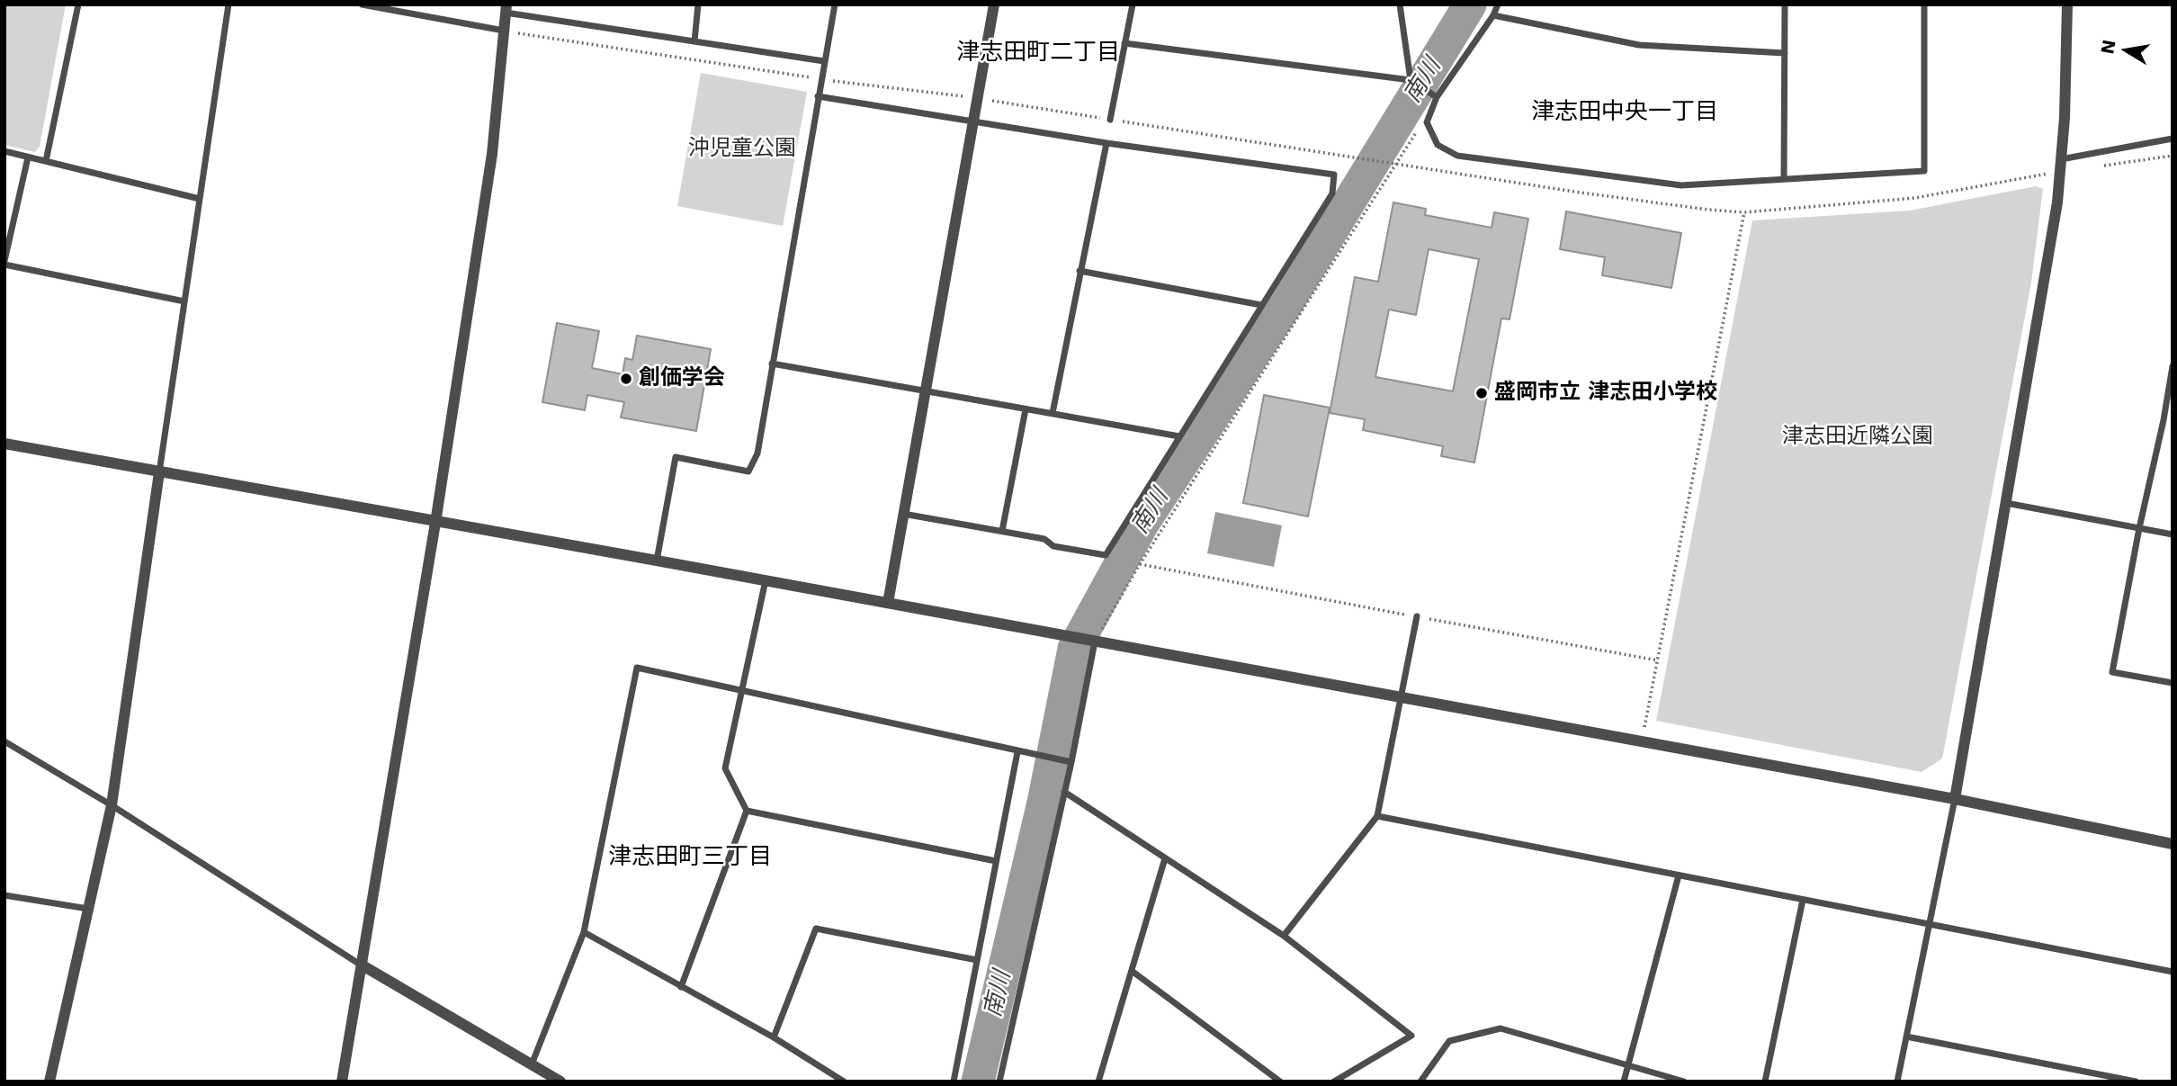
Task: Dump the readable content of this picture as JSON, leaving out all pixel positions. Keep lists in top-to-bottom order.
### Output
{
  "districts": ["津志田町二丁目", "津志田中央一丁目", "津志田町三丁目"],
  "water": ["南川"],
  "parks": ["沖児童公園", "津志田近隣公園"],
  "places": ["創価学会", "盛岡市立 津志田小学校"],
  "north": "left"
}
